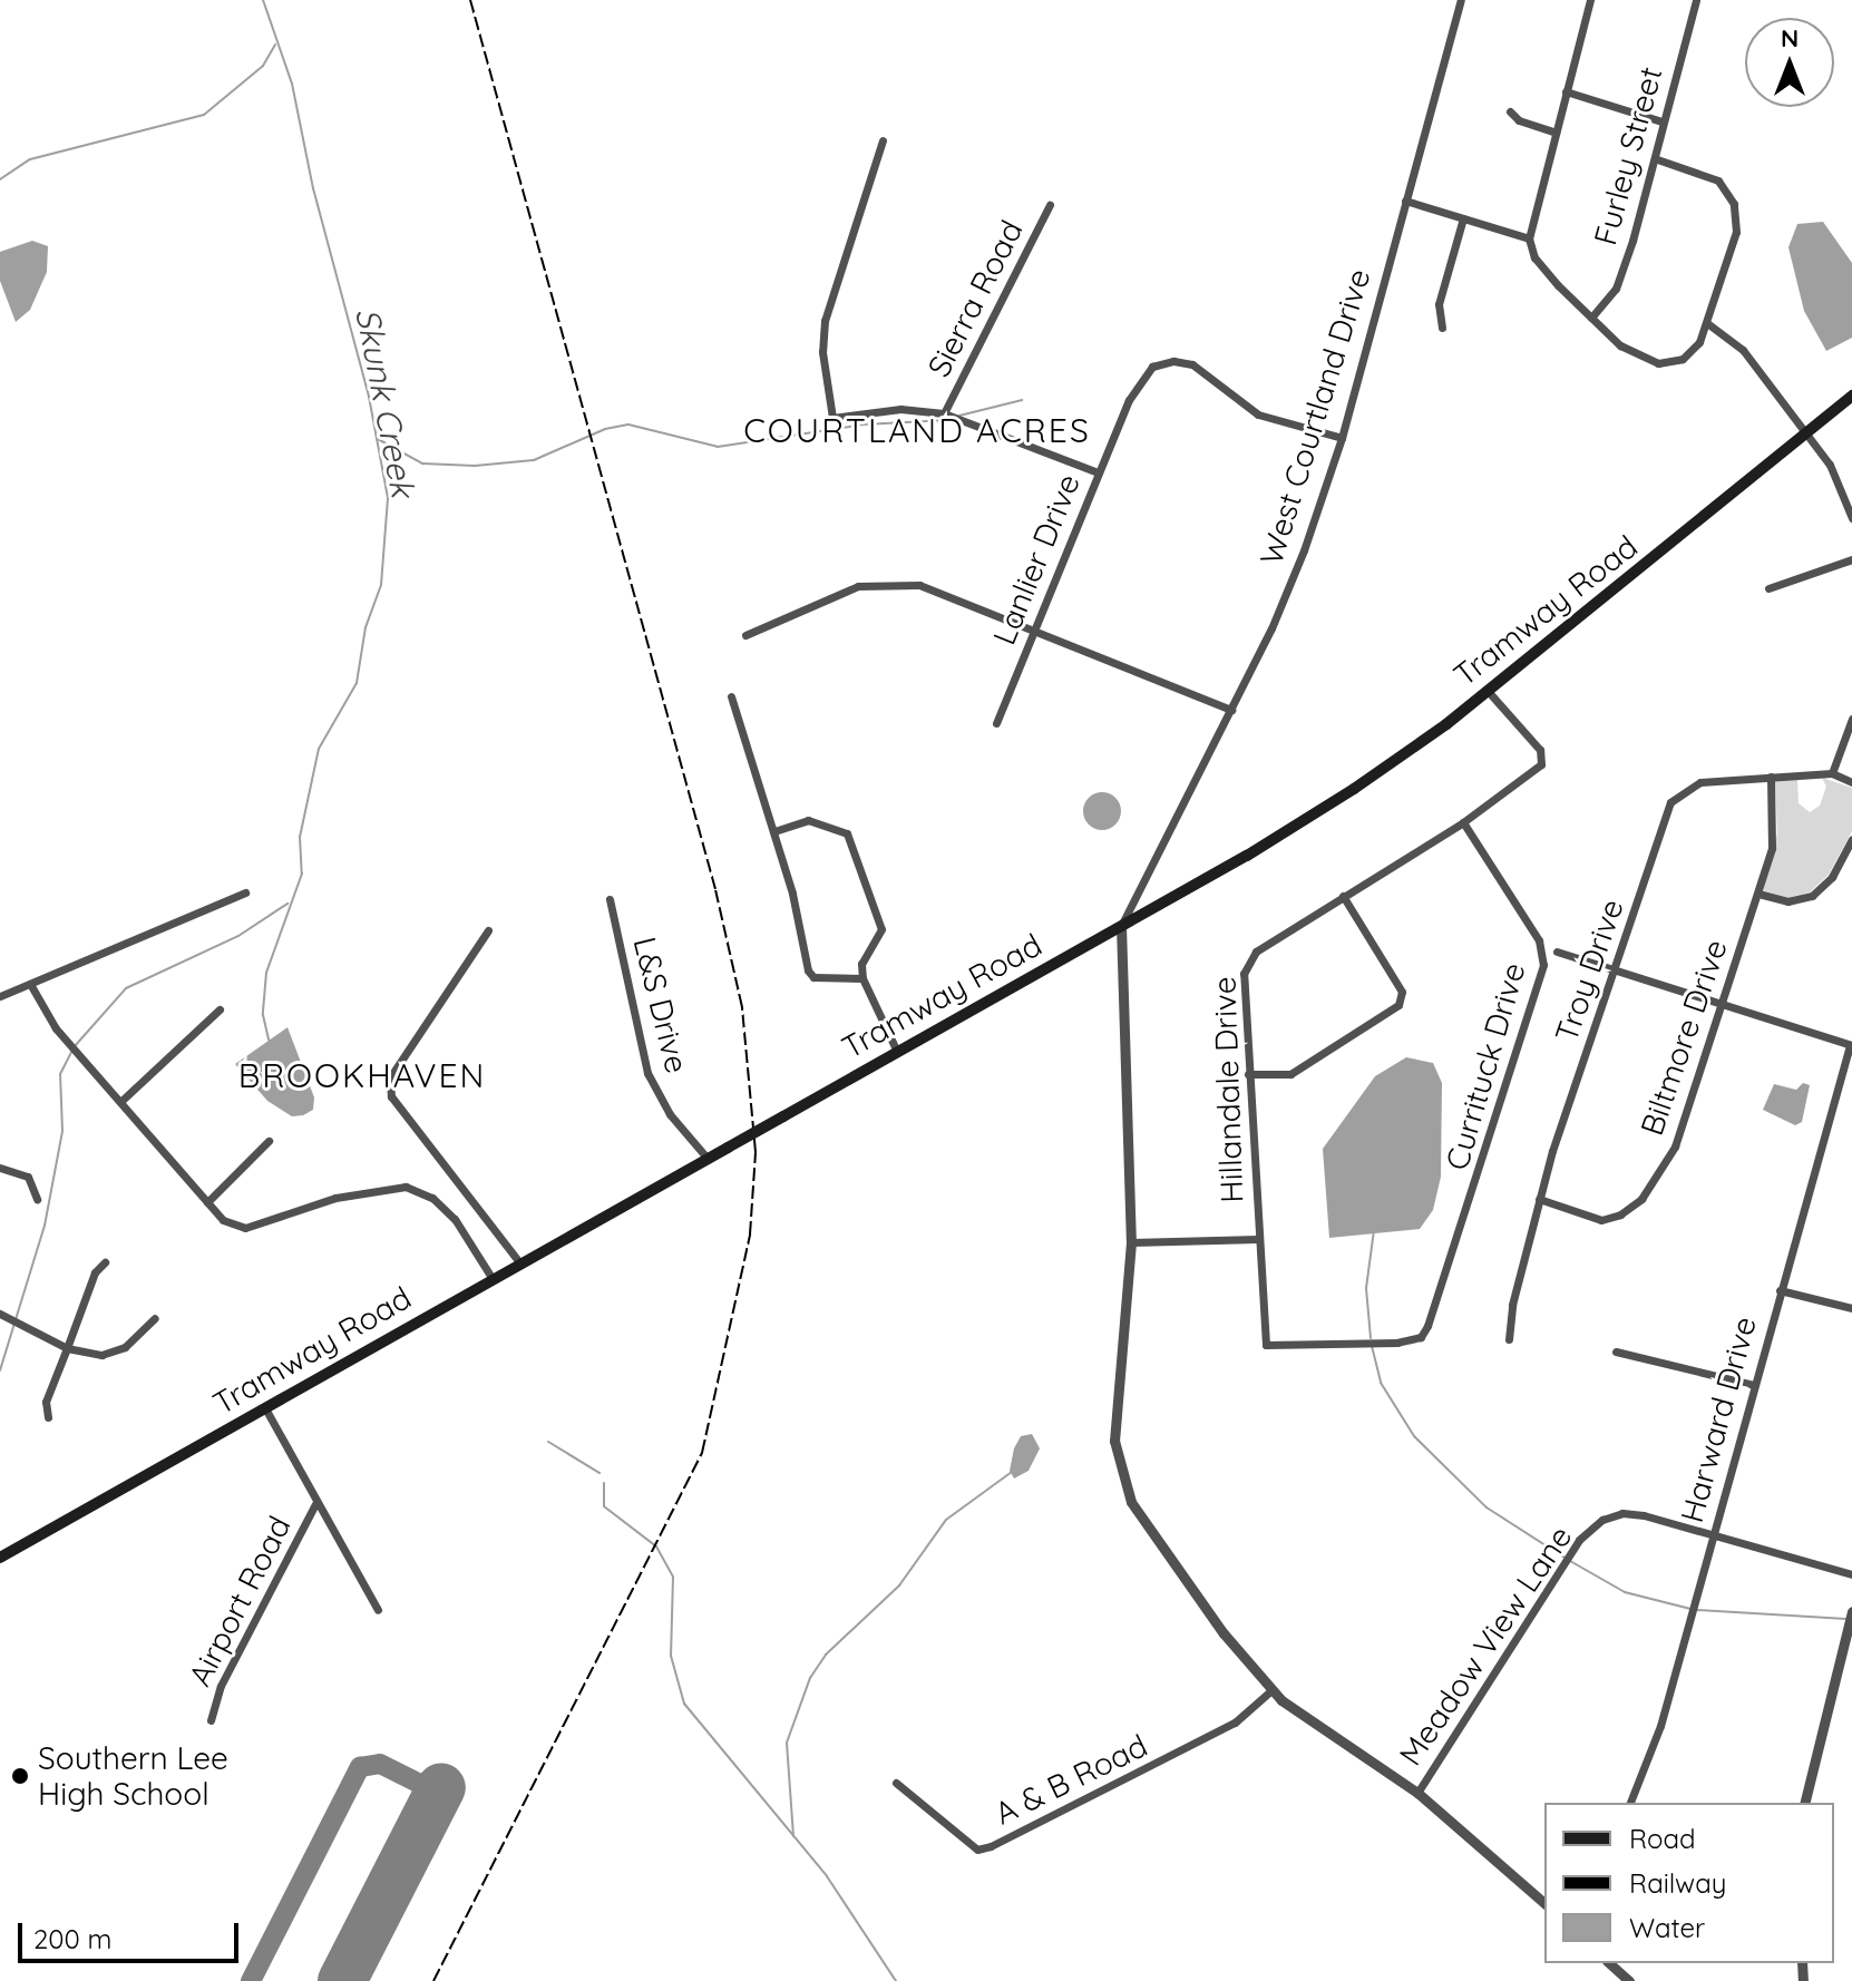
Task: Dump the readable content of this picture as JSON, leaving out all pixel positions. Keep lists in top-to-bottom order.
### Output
{
  "streets": {
    "main road": ["Tramway Road"],
    "street": [
      "Furley Street",
      "Sierra Road",
      "West Courtland Drive",
      "Lanlier Drive",
      "Troy Drive",
      "L&S Drive",
      "Biltmore Drive",
      "Currituck Drive",
      "Hillandale Drive",
      "Harward Drive",
      "Airport Road",
      "Meadow View Lane",
      "A & B Road"
    ]
  },
  "crossings": [
    ["West Courtland Drive", "Lanlier Drive"],
    ["West Courtland Drive", "Tramway Road"],
    ["Tramway Road", "L&S Drive"],
    ["Tramway Road", "Hillandale Drive"],
    ["Tramway Road", "Airport Road"],
    ["Troy Drive", "Biltmore Drive"],
    ["Currituck Drive", "Hillandale Drive"],
    ["Harward Drive", "Meadow View Lane"]
  ],
  "districts": ["COURTLAND ACRES", "BROOKHAVEN"],
  "water": ["Skunk Creek"],
  "places": ["Southern Lee High School"],
  "legend": ["Road", "Railway", "Water"],
  "scale_bar": "200 m",
  "north": "top"
}
